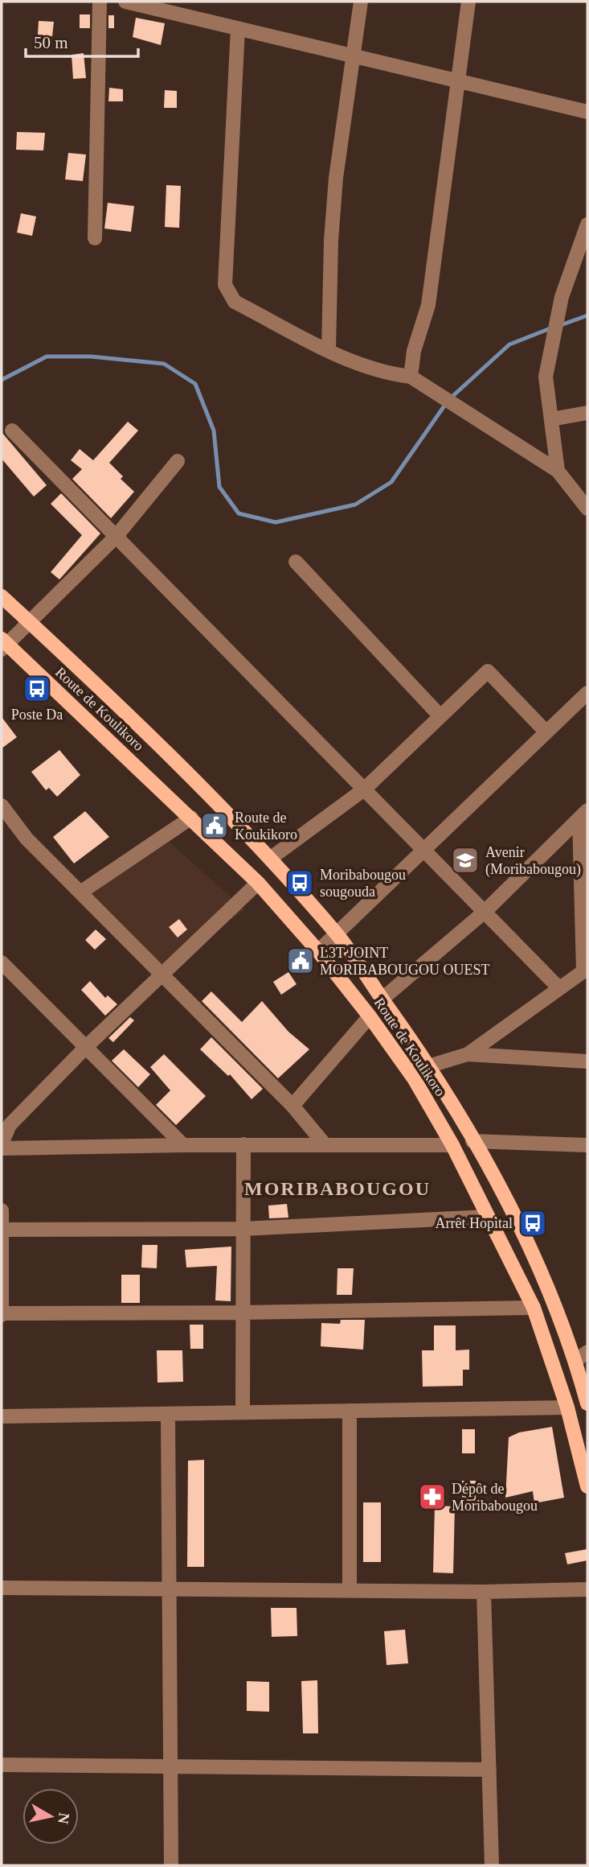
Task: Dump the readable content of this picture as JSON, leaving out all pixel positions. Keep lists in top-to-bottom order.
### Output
{
  "streets": {
    "main road": ["Route de Koulikoro"]
  },
  "districts": ["MORIBABOUGOU"],
  "places": {
    "bus stop": ["Poste Da", "Moribabougou sougouda", "Arrêt Hopital"],
    "public building": ["Route de Koukikoro", "L3T JOINT MORIBABOUGOU OUEST"],
    "school or university": ["Avenir (Moribabougou)"],
    "pharmacy": ["Dépôt de Moribabougou"]
  },
  "scale_bar": "50 m",
  "north": "right"
}
